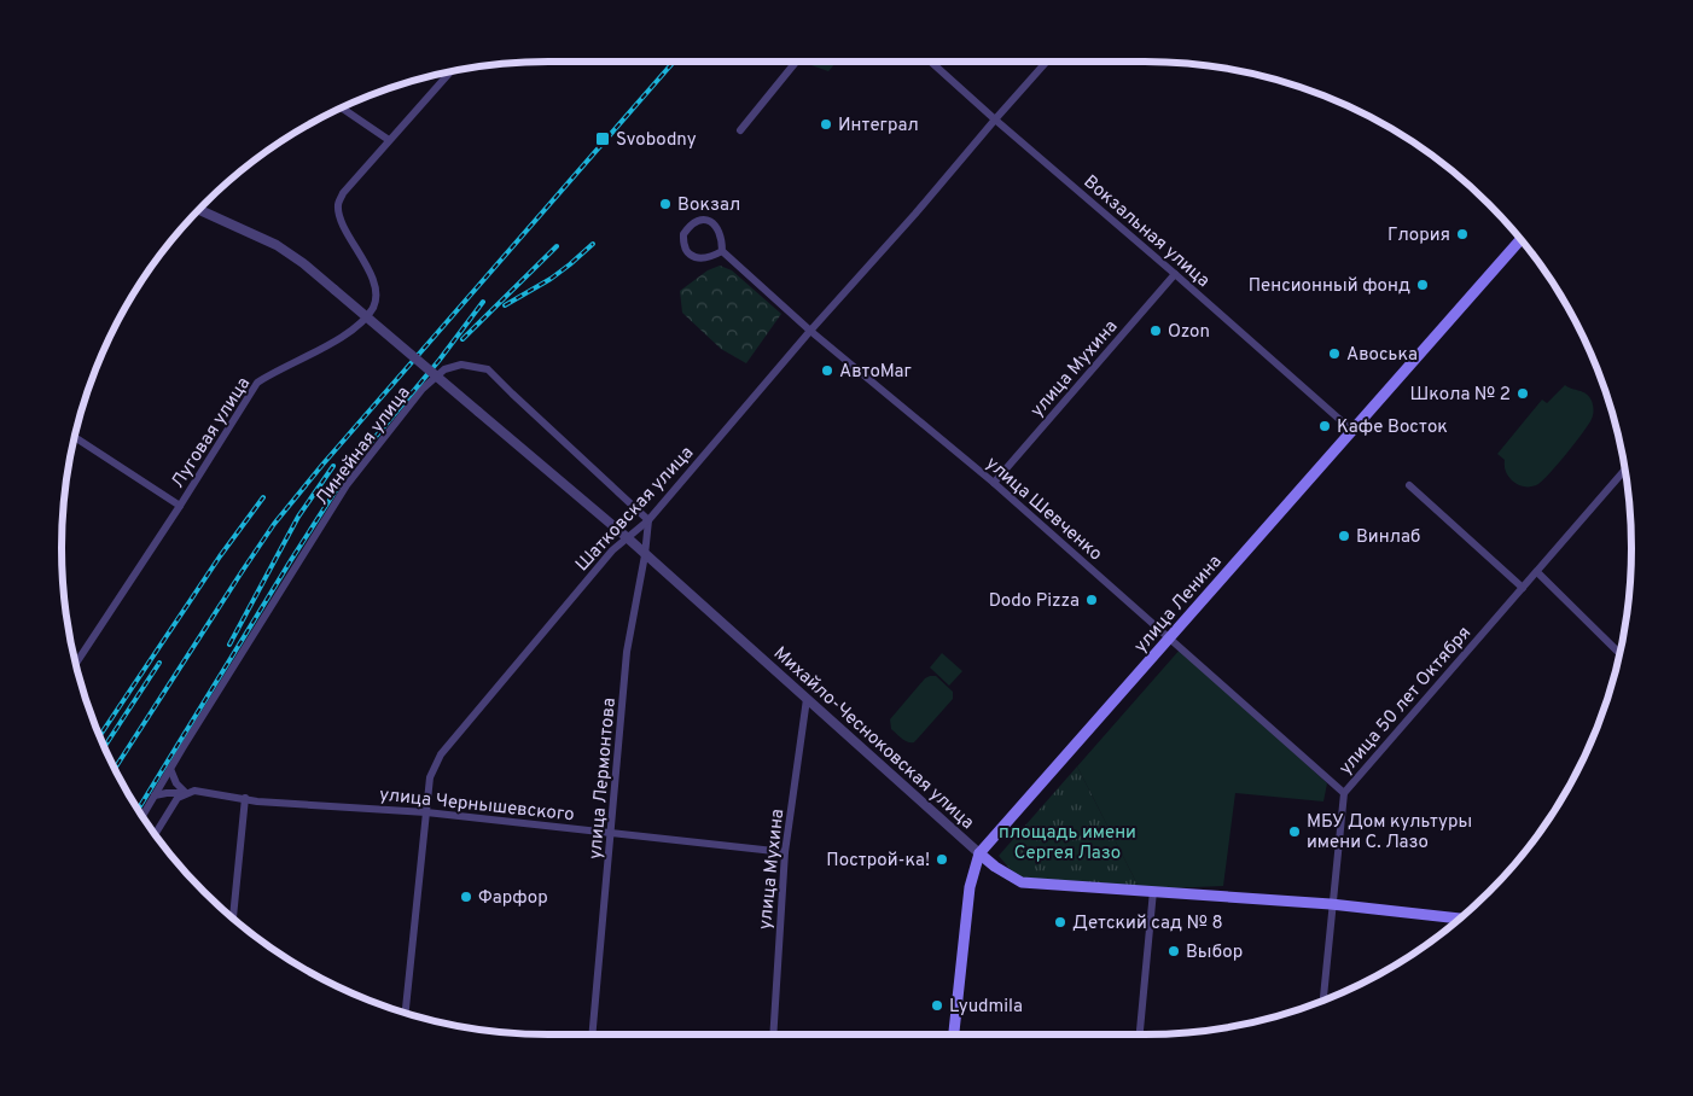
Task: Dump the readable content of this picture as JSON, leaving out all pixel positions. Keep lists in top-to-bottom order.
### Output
{
  "streets": {
    "main road": ["улица Ленина", "Михайло-Чесноковская улица"],
    "street": [
      "Вокзальная улица",
      "улица Мухина",
      "Луговая улица",
      "Линейная улица",
      "Шатковская улица",
      "улица Шевченко",
      "улица 50 лет Октября",
      "улица Лермонтова",
      "улица Чернышевского"
    ]
  },
  "crossings": [
    ["Вокзальная улица", "улица Мухина"],
    ["Вокзальная улица", "Шатковская улица"],
    ["Вокзальная улица", "улица Ленина"],
    ["улица Мухина", "улица Шевченко"],
    ["улица Мухина", "Михайло-Чесноковская улица"],
    ["улица Мухина", "улица Чернышевского"],
    ["Линейная улица", "Шатковская улица"],
    ["Линейная улица", "улица Лермонтова"],
    ["Линейная улица", "улица Чернышевского"],
    ["Шатковская улица", "улица Шевченко"],
    ["Шатковская улица", "Михайло-Чесноковская улица"],
    ["Шатковская улица", "улица Лермонтова"],
    ["Шатковская улица", "улица Чернышевского"],
    ["улица Шевченко", "улица Ленина"],
    ["улица Шевченко", "улица 50 лет Октября"],
    ["улица Ленина", "Михайло-Чесноковская улица"],
    ["улица 50 лет Октября", "Михайло-Чесноковская улица"],
    ["Михайло-Чесноковская улица", "улица Лермонтова"],
    ["улица Лермонтова", "улица Чернышевского"]
  ],
  "parks": ["площадь имени Сергея Лазо"],
  "places": {
    "other": [
      "Интеграл",
      "Вокзал",
      "Глория",
      "Пенсионный фонд",
      "Ozon",
      "Авоська",
      "АвтоМаг",
      "Школа № 2",
      "Кафе Восток",
      "Винлаб",
      "Dodo Pizza",
      "МБУ Дом культуры имени С. Лазо",
      "Построй-ка!",
      "Фарфор",
      "Детский сад № 8",
      "Выбор",
      "Lyudmila"
    ],
    "transit": ["Svobodny"]
  }
}
